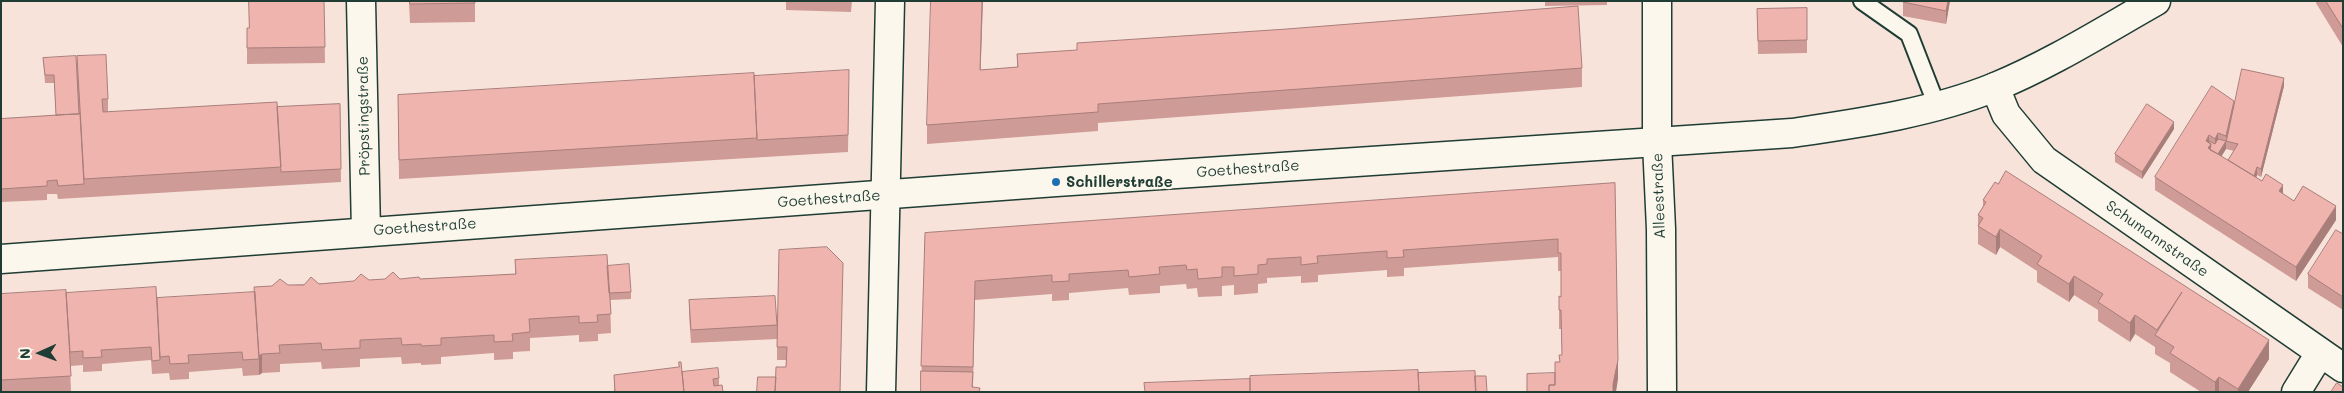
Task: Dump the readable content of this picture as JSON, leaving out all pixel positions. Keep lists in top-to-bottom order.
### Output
{
  "streets": {
    "main road": [
      "Pröpstingstraße",
      "Goethestraße",
      "Alleestraße",
      "Schumannstraße"
    ]
  },
  "crossings": [
    ["Pröpstingstraße", "Goethestraße"],
    ["Goethestraße", "Alleestraße"],
    ["Goethestraße", "Schumannstraße"]
  ],
  "places": ["Schillerstraße"],
  "north": "left"
}
